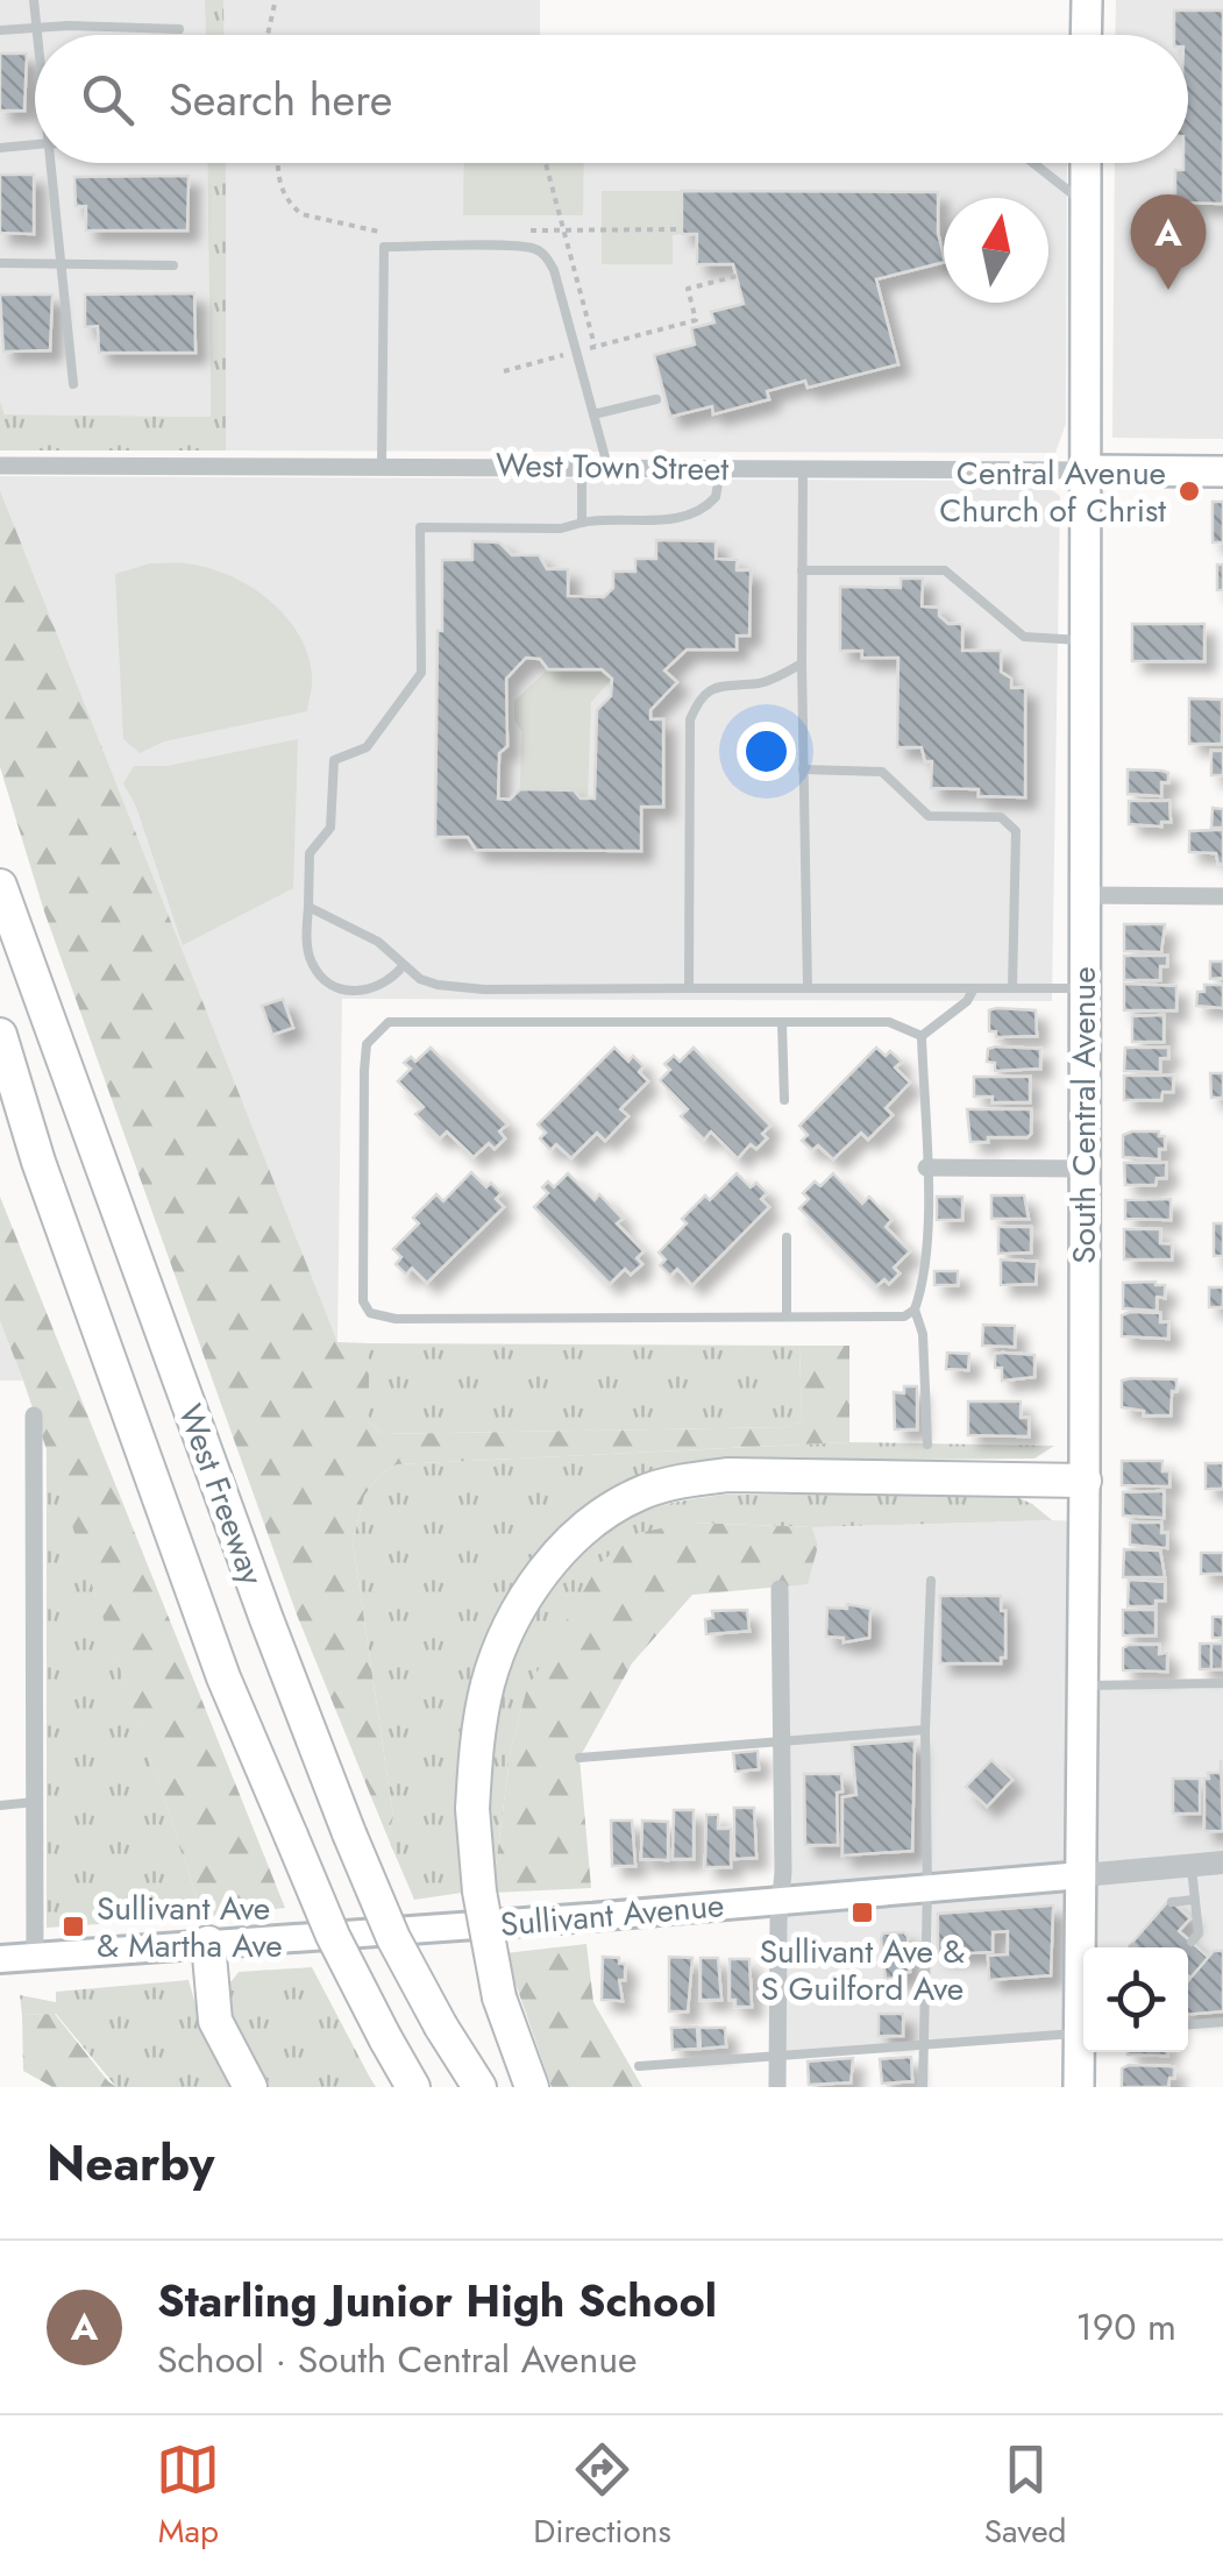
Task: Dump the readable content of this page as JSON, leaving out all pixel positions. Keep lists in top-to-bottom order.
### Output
{
  "streets": {
    "highway": ["West Freeway"],
    "main road": ["West Town Street", "South Central Avenue", "Sullivant Avenue"]
  },
  "crossings": [
    ["West Town Street", "South Central Avenue"],
    ["South Central Avenue", "Sullivant Avenue"]
  ],
  "places": {
    "other": ["Central Avenue Church of Christ"],
    "transit": ["Sullivant Ave & S Guilford Ave", "Sullivant Ave & Martha Ave"]
  },
  "north": "top",
  "page": {
    "search": "Search here",
    "pins": "A",
    "heading": "Nearby",
    "list": [
      {
        "mark": "A",
        "name": "Starling Junior High School",
        "note": "School · South Central Avenue",
        "value": "190 m"
      }
    ],
    "nav": ["Map", "Directions", "Saved"]
  }
}
